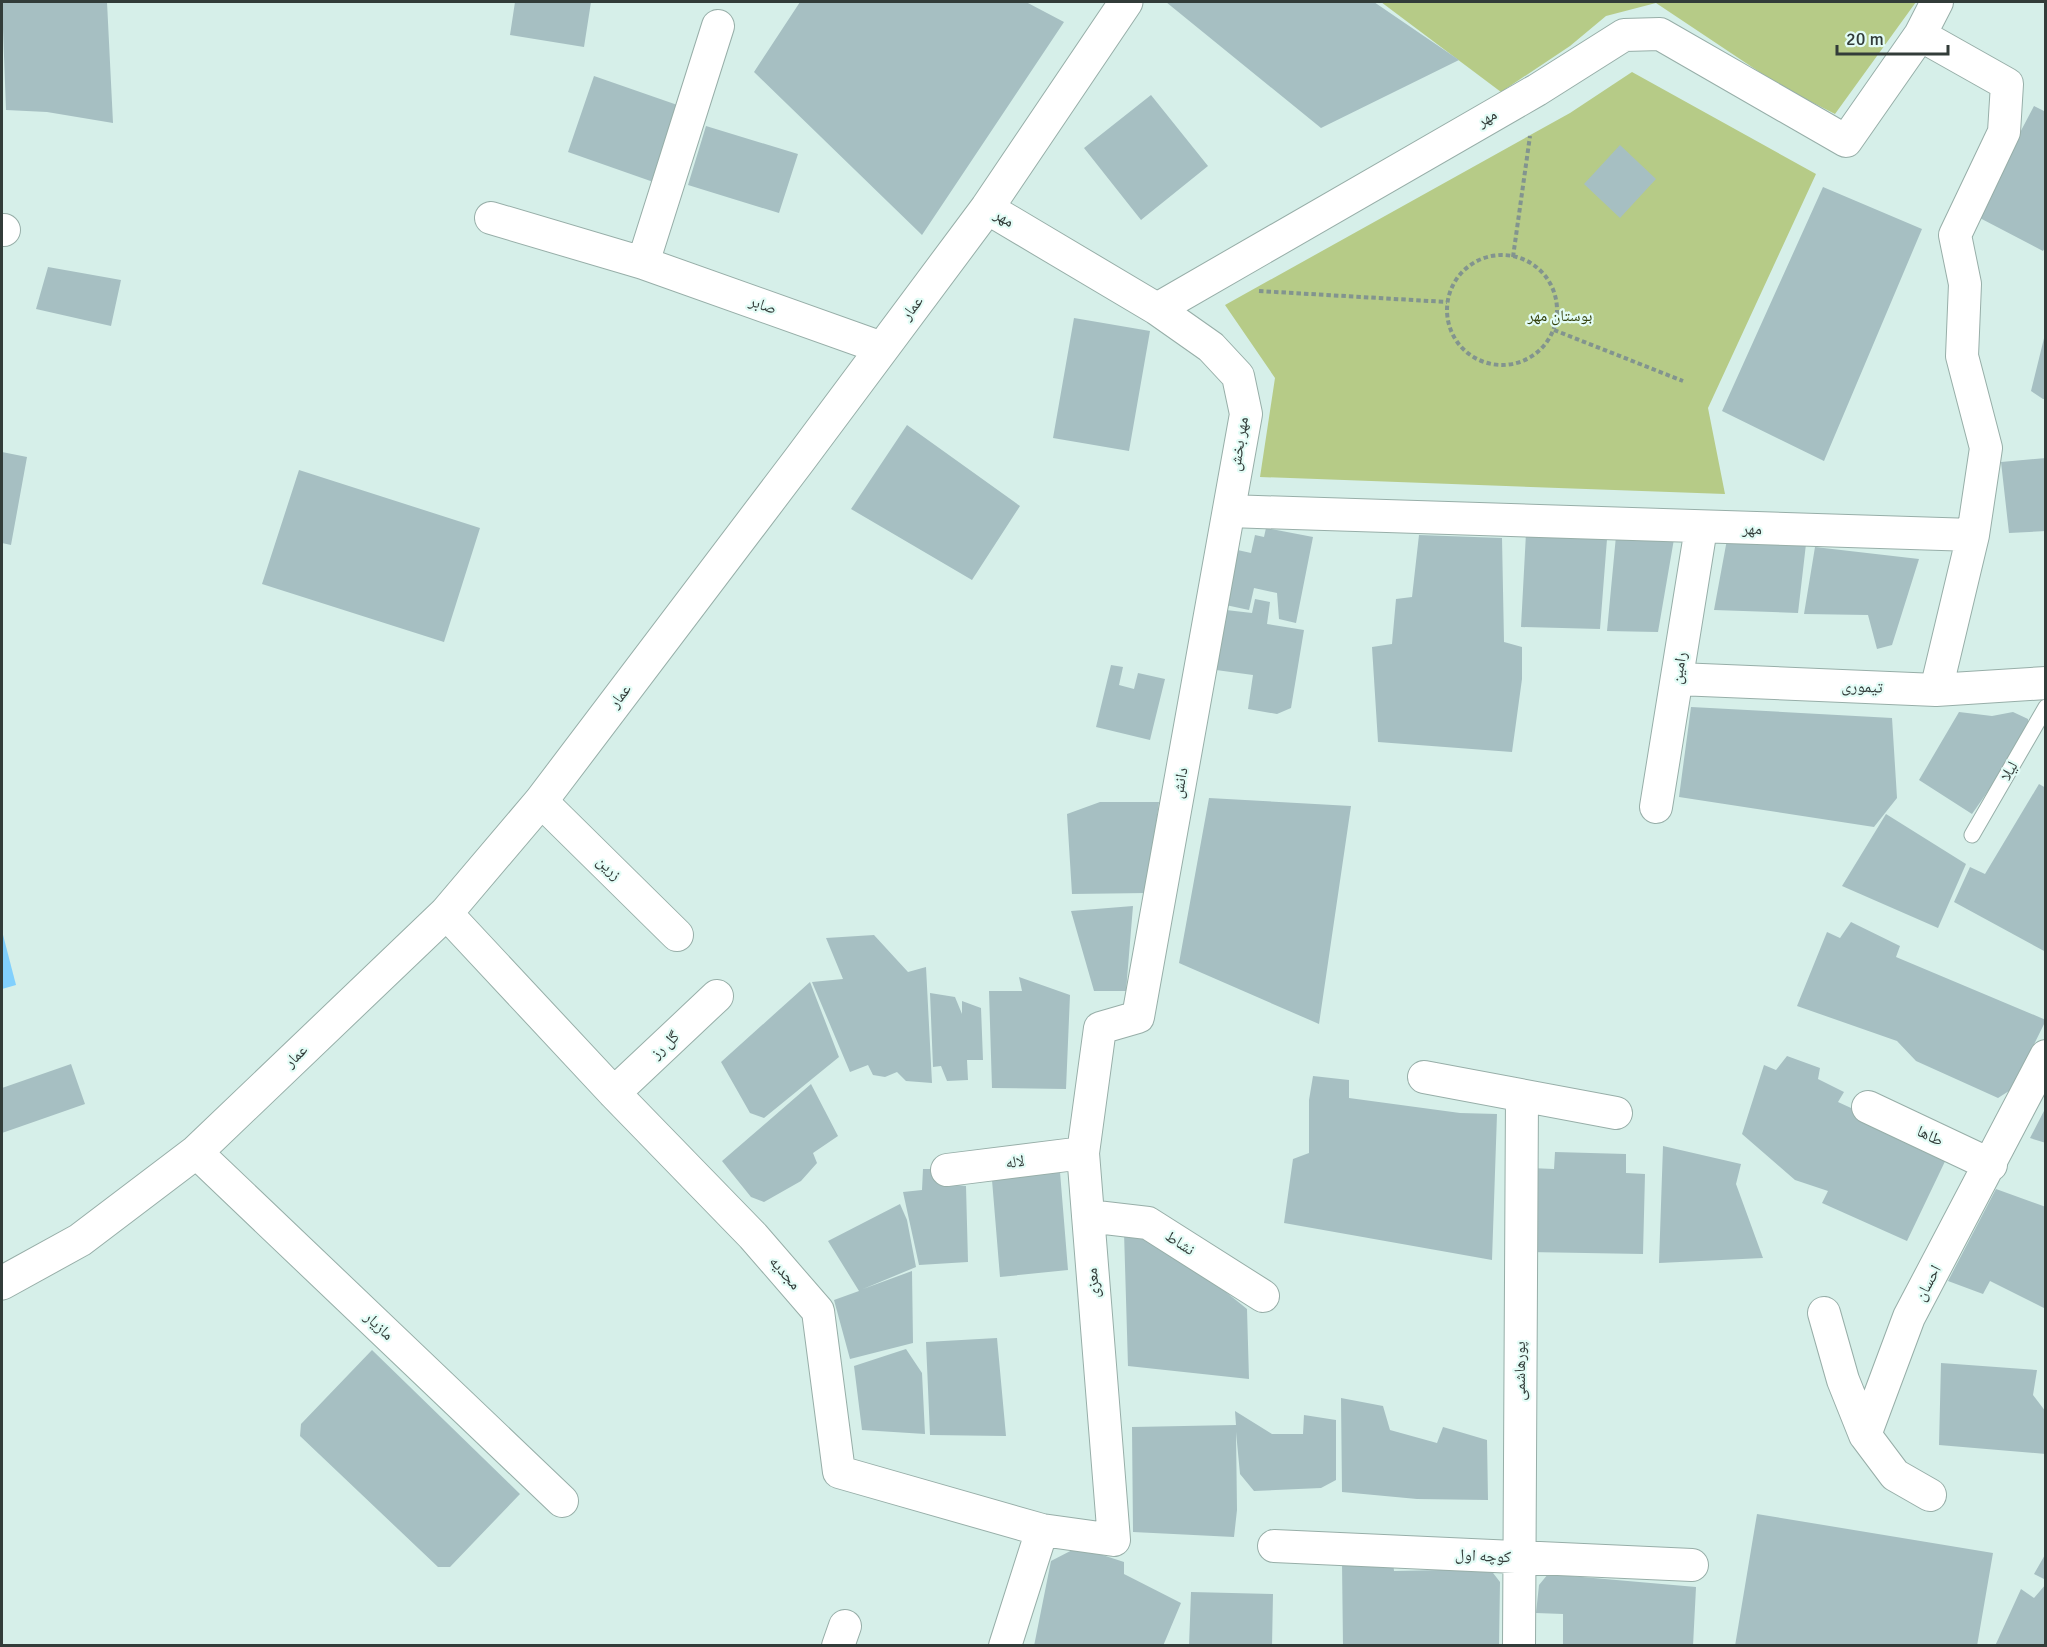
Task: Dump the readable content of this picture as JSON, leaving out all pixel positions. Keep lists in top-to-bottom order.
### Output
{
  "streets": {
    "main road": ["عمار"],
    "street": [
      "مهر",
      "صابر",
      "مهر بخش",
      "رامین",
      "تیموری",
      "دانش",
      "زرین",
      "گل رز",
      "طاها",
      "لاله",
      "نشاط",
      "مجدیه",
      "معزی",
      "احسان",
      "مازیار",
      "پورهاشمی",
      "کوچه اول"
    ],
    "lane": ["لیلا"]
  },
  "crossings": [
    ["مهر", "عمار"],
    ["مهر", "مهر بخش"],
    ["مهر", "رامین"],
    ["مهر", "دانش"],
    ["صابر", "عمار"],
    ["عمار", "زرین"],
    ["عمار", "مجدیه"],
    ["عمار", "مازیار"],
    ["مهر بخش", "دانش"],
    ["رامین", "تیموری"],
    ["دانش", "معزی"],
    ["گل رز", "مجدیه"],
    ["طاها", "احسان"],
    ["لاله", "معزی"],
    ["نشاط", "معزی"],
    ["مجدیه", "معزی"],
    ["پورهاشمی", "کوچه اول"]
  ],
  "parks": ["بوستان مهر"],
  "scale_bar": "20 m"
}
